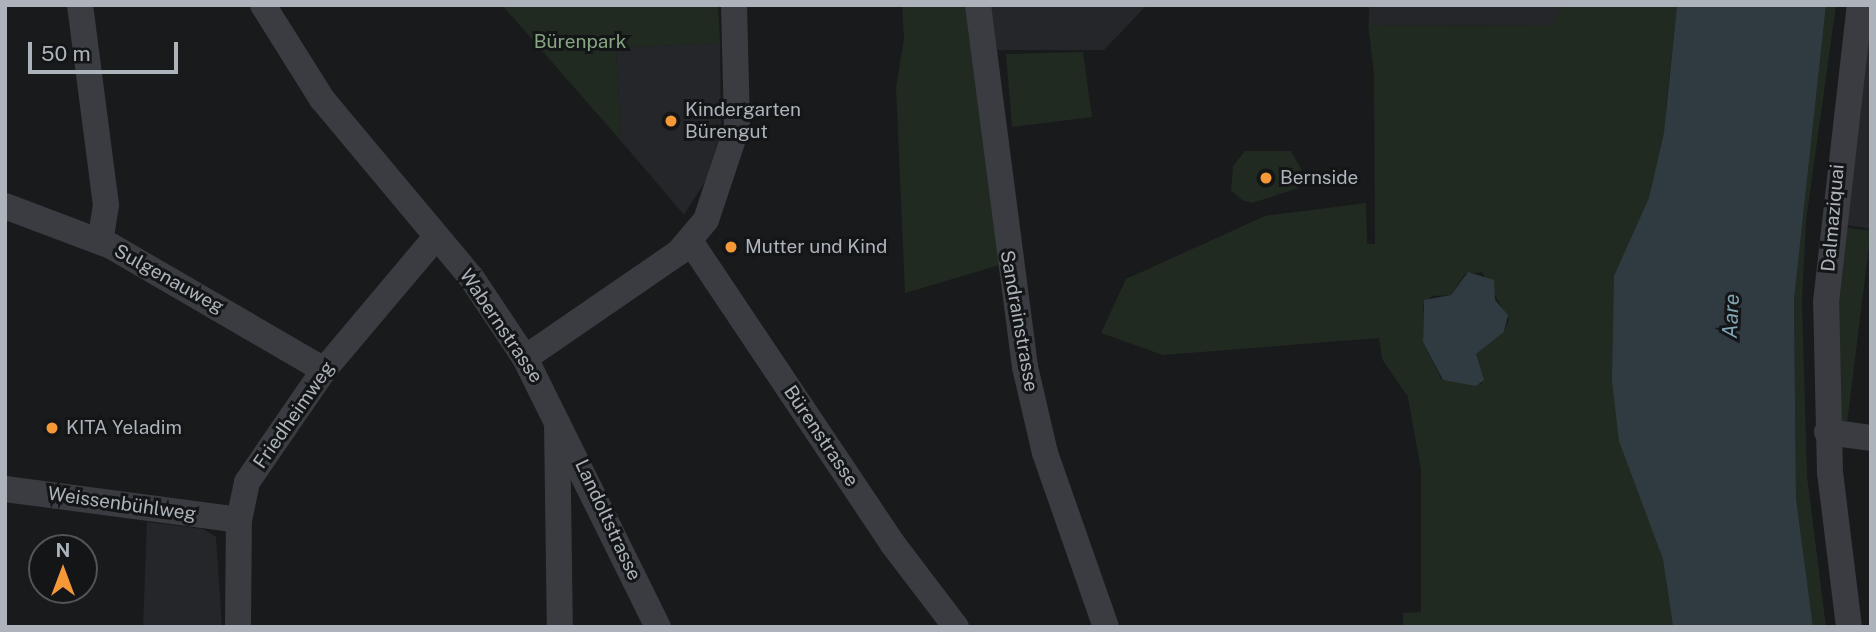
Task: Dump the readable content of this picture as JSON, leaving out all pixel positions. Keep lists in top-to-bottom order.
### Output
{
  "streets": {
    "street": [
      "Dalmaziquai",
      "Sulgenauweg",
      "Sandrainstrasse",
      "Wabernstrasse",
      "Friedheimweg",
      "Bürenstrasse",
      "Weissenbühlweg",
      "Landoltstrasse"
    ]
  },
  "crossings": [
    ["Sulgenauweg", "Friedheimweg"],
    ["Wabernstrasse", "Friedheimweg"],
    ["Wabernstrasse", "Landoltstrasse"],
    ["Friedheimweg", "Weissenbühlweg"]
  ],
  "water": ["Aare"],
  "parks": ["Bürenpark"],
  "places": [
    "Kindergarten Bürengut",
    "Bernside",
    "Mutter und Kind",
    "KITA Yeladim"
  ],
  "scale_bar": "50 m",
  "north": "top"
}
